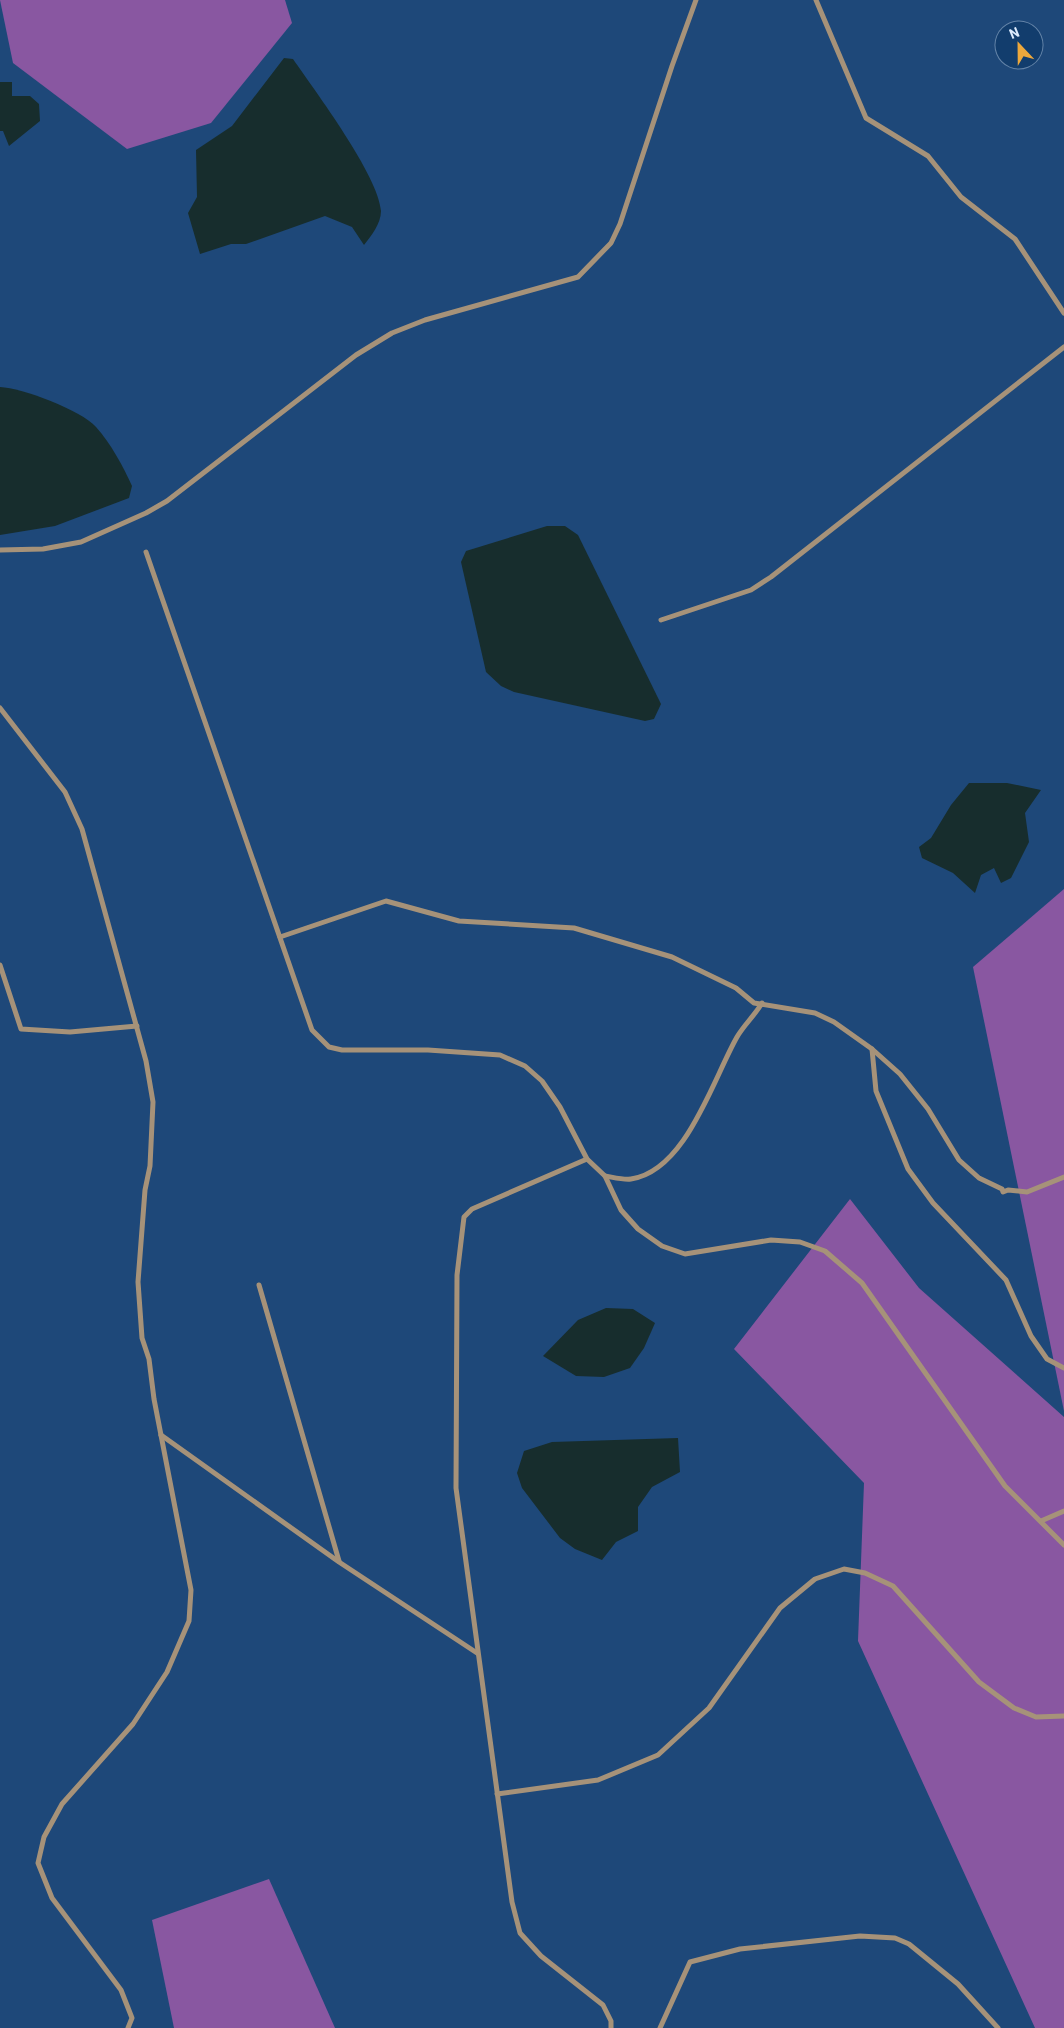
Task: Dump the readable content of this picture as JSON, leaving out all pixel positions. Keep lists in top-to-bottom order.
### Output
{
  "north": "top"
}
